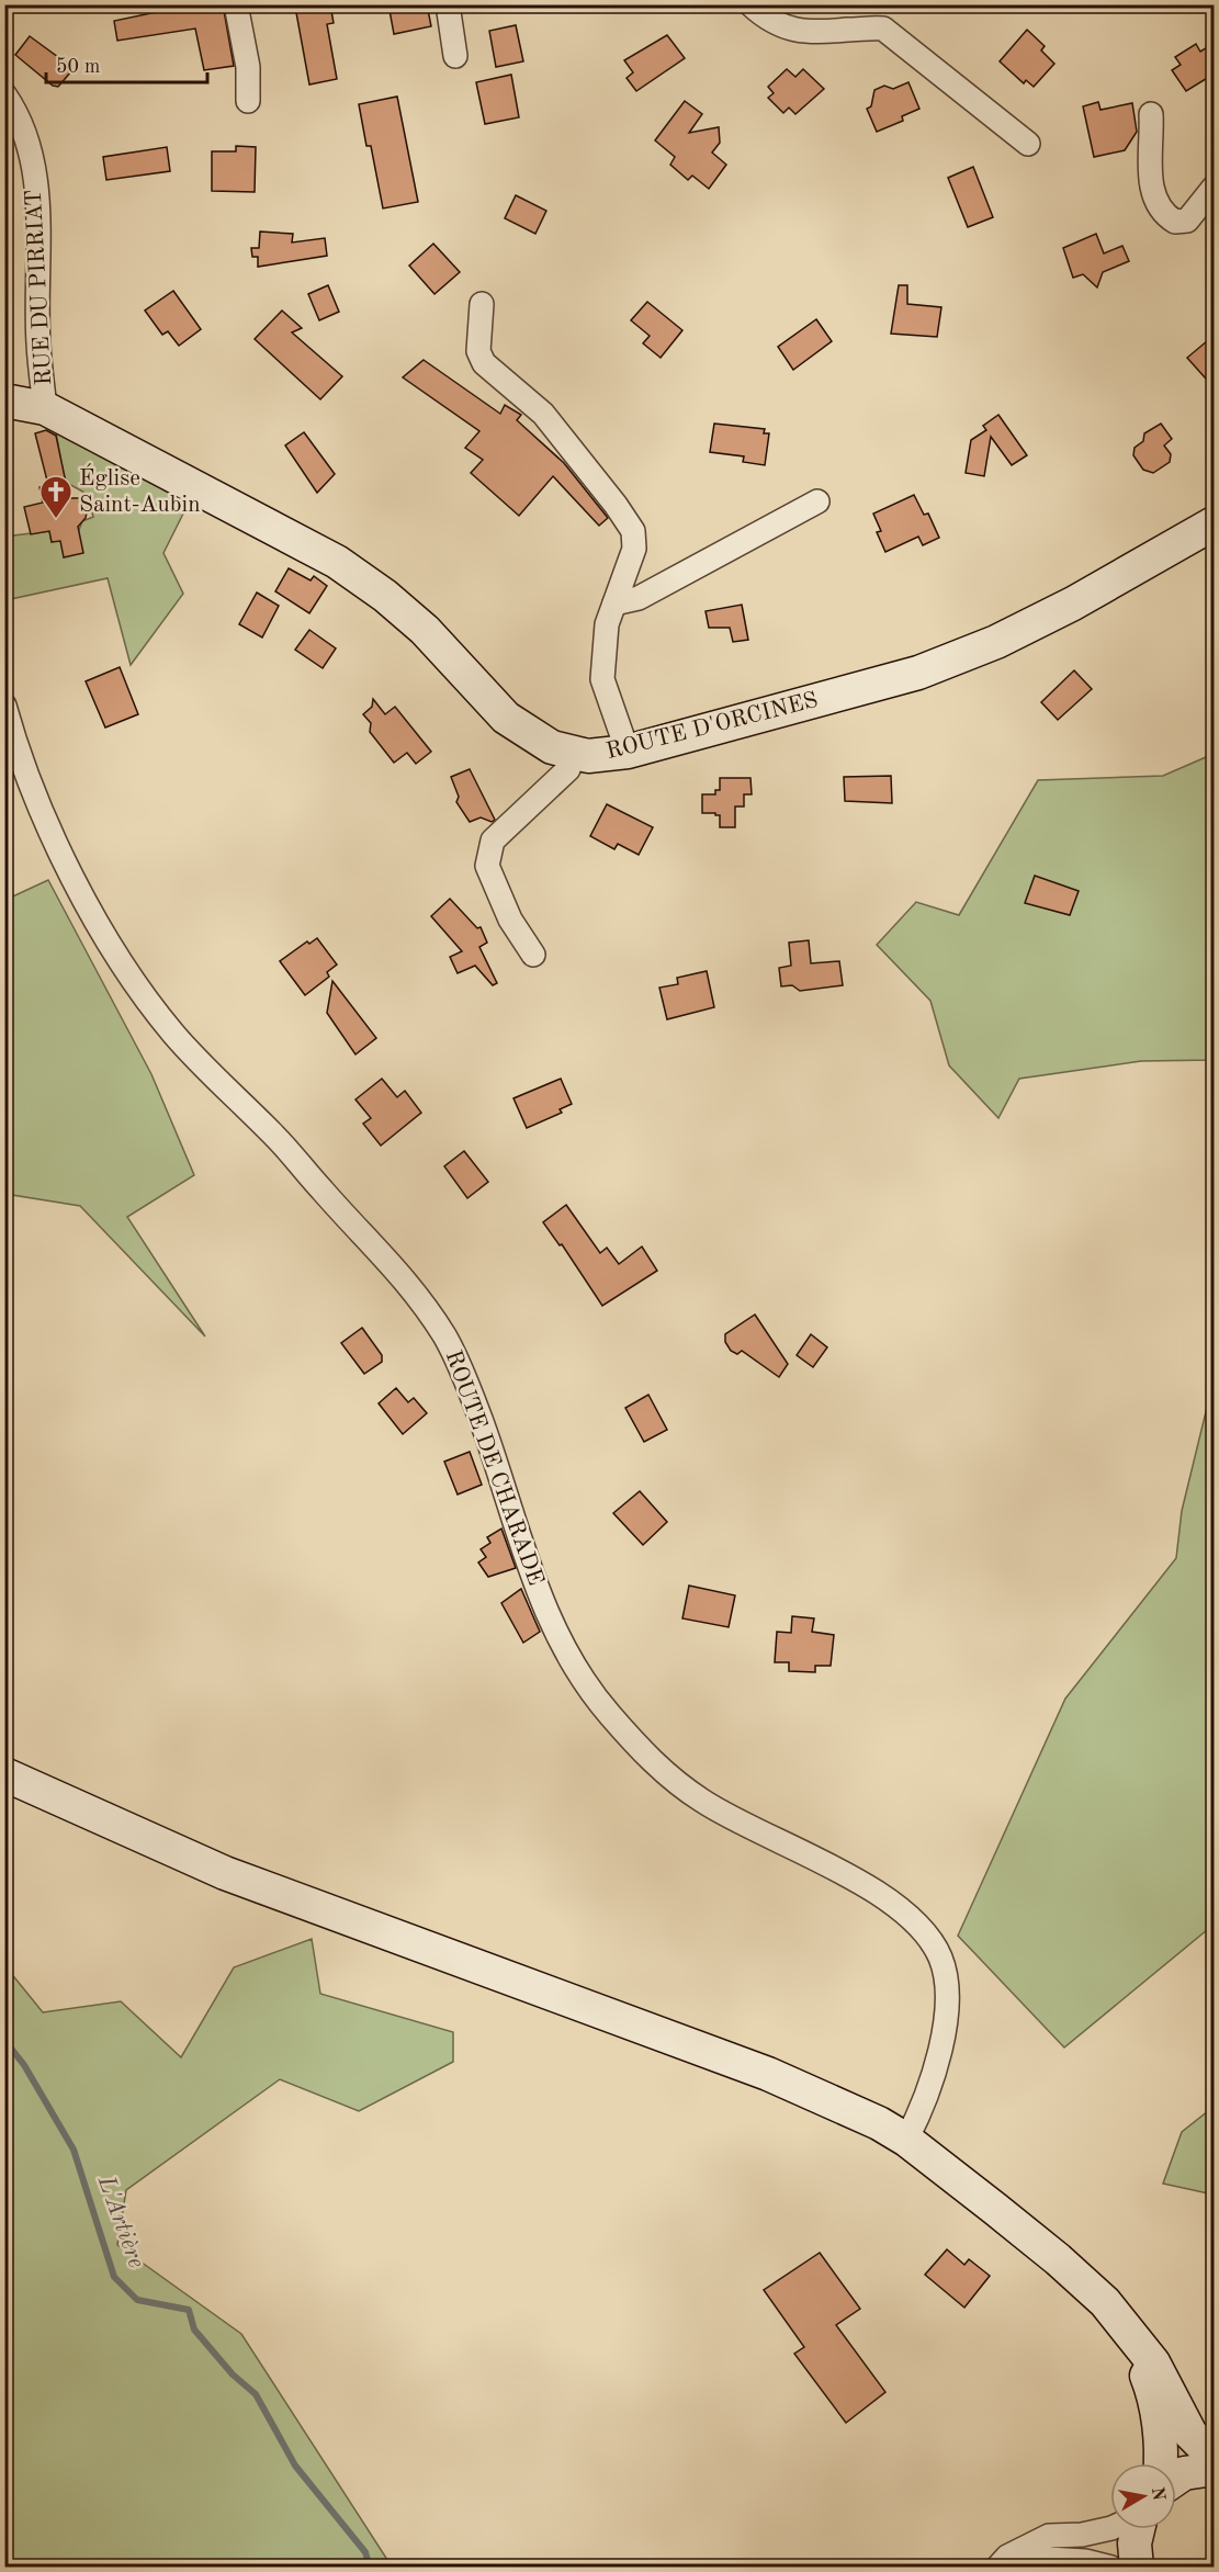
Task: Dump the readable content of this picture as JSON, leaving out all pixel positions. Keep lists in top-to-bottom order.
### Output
{
  "streets": {
    "street": ["RUE DU PIRRIAT", "ROUTE D'ORCINES", "ROUTE DE CHARADE"]
  },
  "crossings": [
    ["RUE DU PIRRIAT", "ROUTE D'ORCINES"]
  ],
  "water": ["L'Artière"],
  "places": {
    "church": ["Église Saint-Aubin"]
  },
  "scale_bar": "50 m",
  "north": "right"
}
